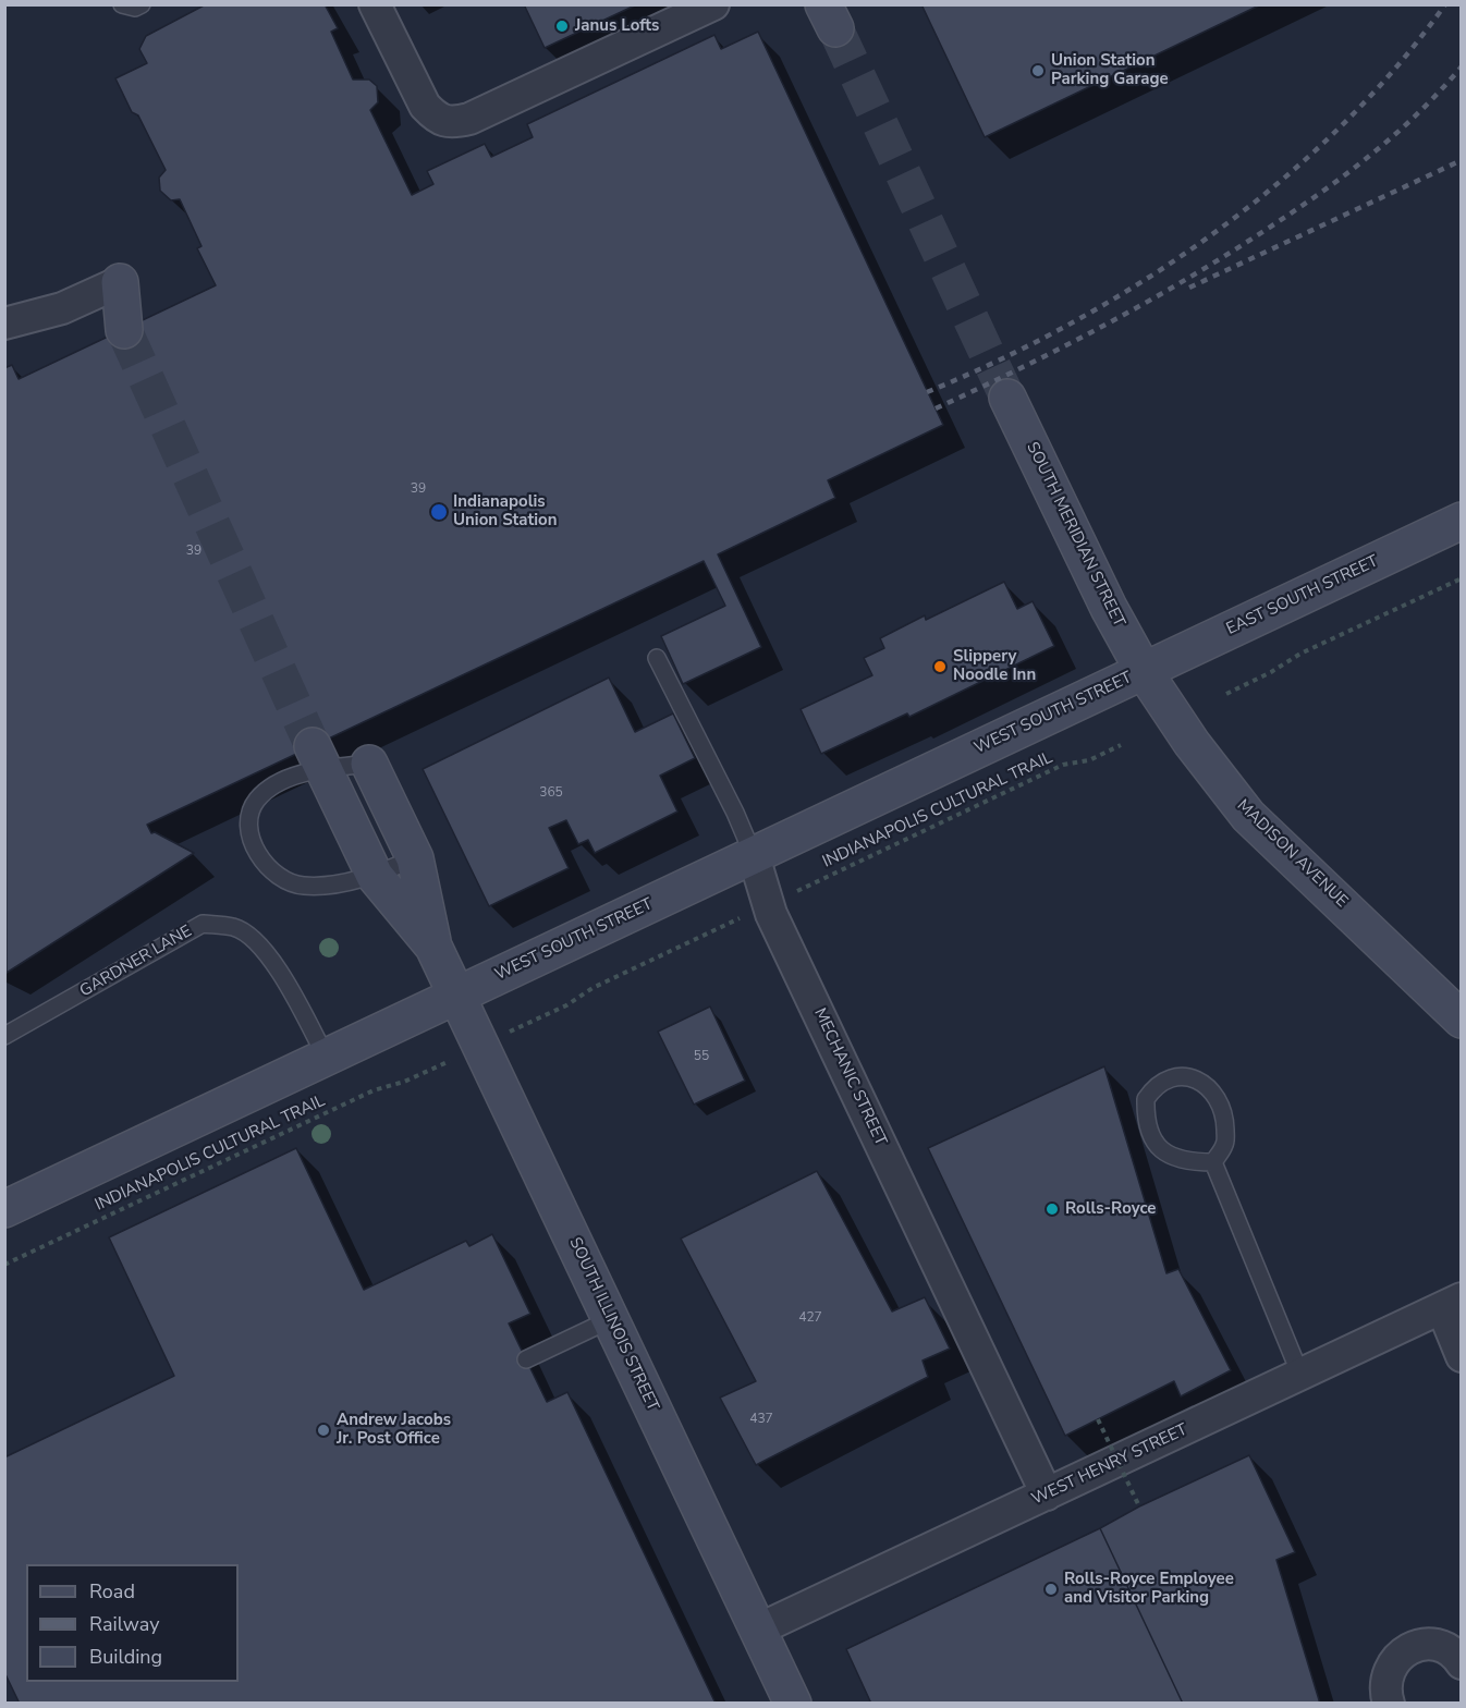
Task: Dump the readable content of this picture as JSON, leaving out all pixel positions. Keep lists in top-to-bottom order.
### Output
{
  "streets": {
    "main road": [
      "SOUTH MERIDIAN STREET",
      "EAST SOUTH STREET",
      "WEST SOUTH STREET",
      "MADISON AVENUE",
      "SOUTH ILLINOIS STREET"
    ],
    "street": ["MECHANIC STREET", "WEST HENRY STREET"],
    "lane": ["GARDNER LANE"],
    "path": ["INDIANAPOLIS CULTURAL TRAIL"]
  },
  "crossings": [
    ["SOUTH MERIDIAN STREET", "EAST SOUTH STREET"],
    ["SOUTH MERIDIAN STREET", "WEST SOUTH STREET"],
    ["SOUTH MERIDIAN STREET", "MADISON AVENUE"],
    ["EAST SOUTH STREET", "WEST SOUTH STREET"],
    ["EAST SOUTH STREET", "MADISON AVENUE"],
    ["WEST SOUTH STREET", "MADISON AVENUE"],
    ["WEST SOUTH STREET", "GARDNER LANE"],
    ["WEST SOUTH STREET", "MECHANIC STREET"],
    ["WEST SOUTH STREET", "SOUTH ILLINOIS STREET"],
    ["MECHANIC STREET", "WEST HENRY STREET"],
    ["SOUTH ILLINOIS STREET", "WEST HENRY STREET"]
  ],
  "places": [
    "Janus Lofts",
    "Union Station Parking Garage",
    "Indianapolis Union Station",
    "Slippery Noodle Inn",
    "Rolls-Royce",
    "Andrew Jacobs Jr. Post Office",
    "Rolls-Royce Employee and Visitor Parking"
  ],
  "house_numbers": [
    "39",
    "39",
    "365",
    "55",
    "427",
    "437"
  ],
  "legend": ["Road", "Railway", "Building"]
}
